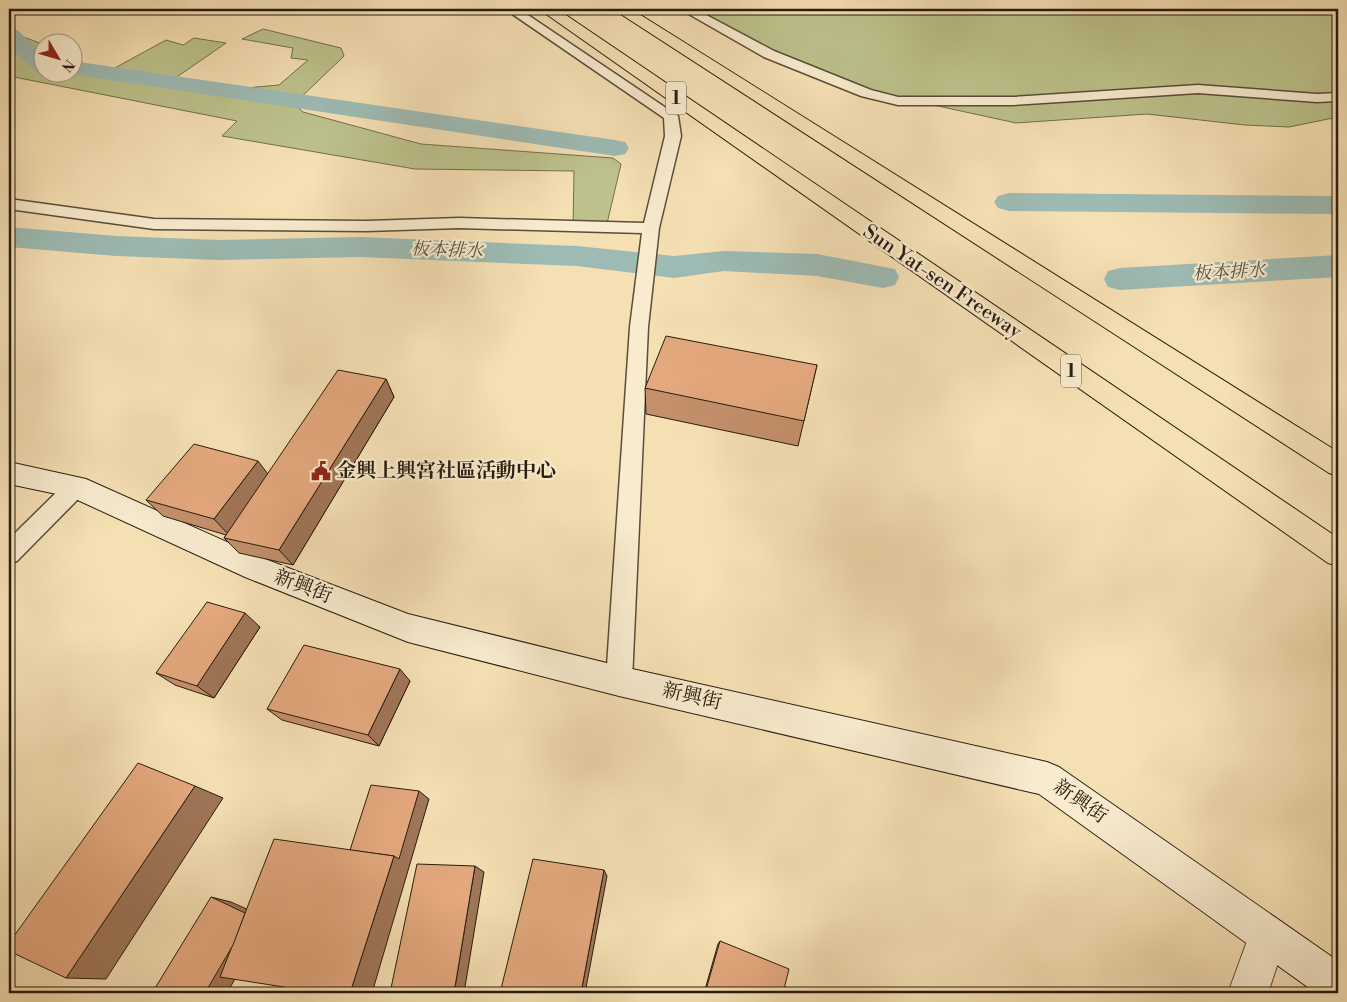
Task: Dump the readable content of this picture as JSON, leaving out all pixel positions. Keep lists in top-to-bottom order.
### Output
{
  "streets": {
    "highway": ["1", "Sun Yat-sen Freeway"],
    "street": ["新興街"]
  },
  "water": ["板本排水"],
  "places": {
    "public building": ["金興上興宮社區活動中心"]
  },
  "north": "bottom right"
}
